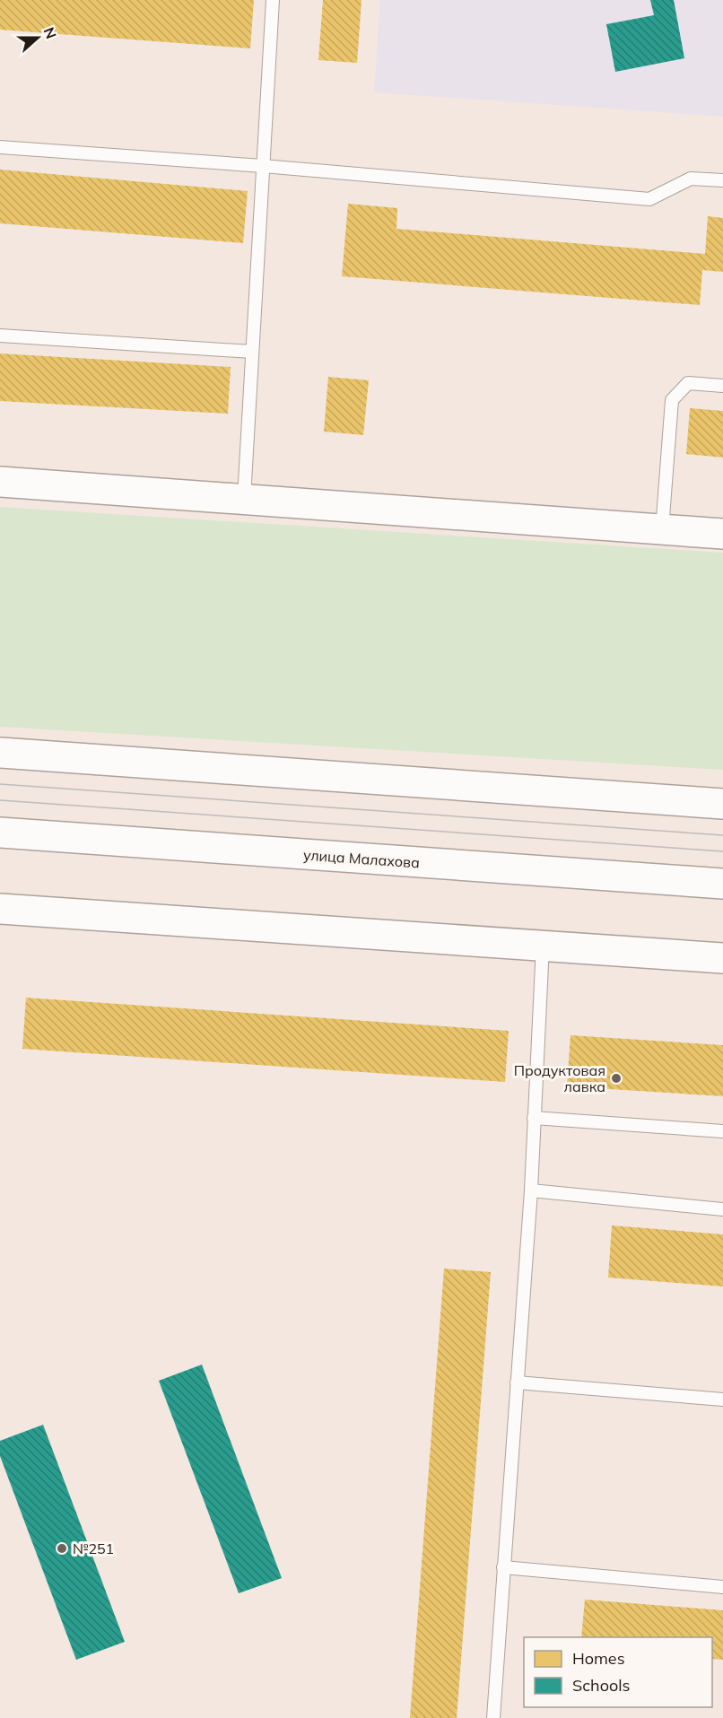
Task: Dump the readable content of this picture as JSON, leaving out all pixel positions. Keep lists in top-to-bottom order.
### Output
{
  "streets": {
    "street": ["улица Малахова"]
  },
  "places": ["Продуктовая лавка", "№251"],
  "legend": ["Homes", "Schools"],
  "north": "right"
}
